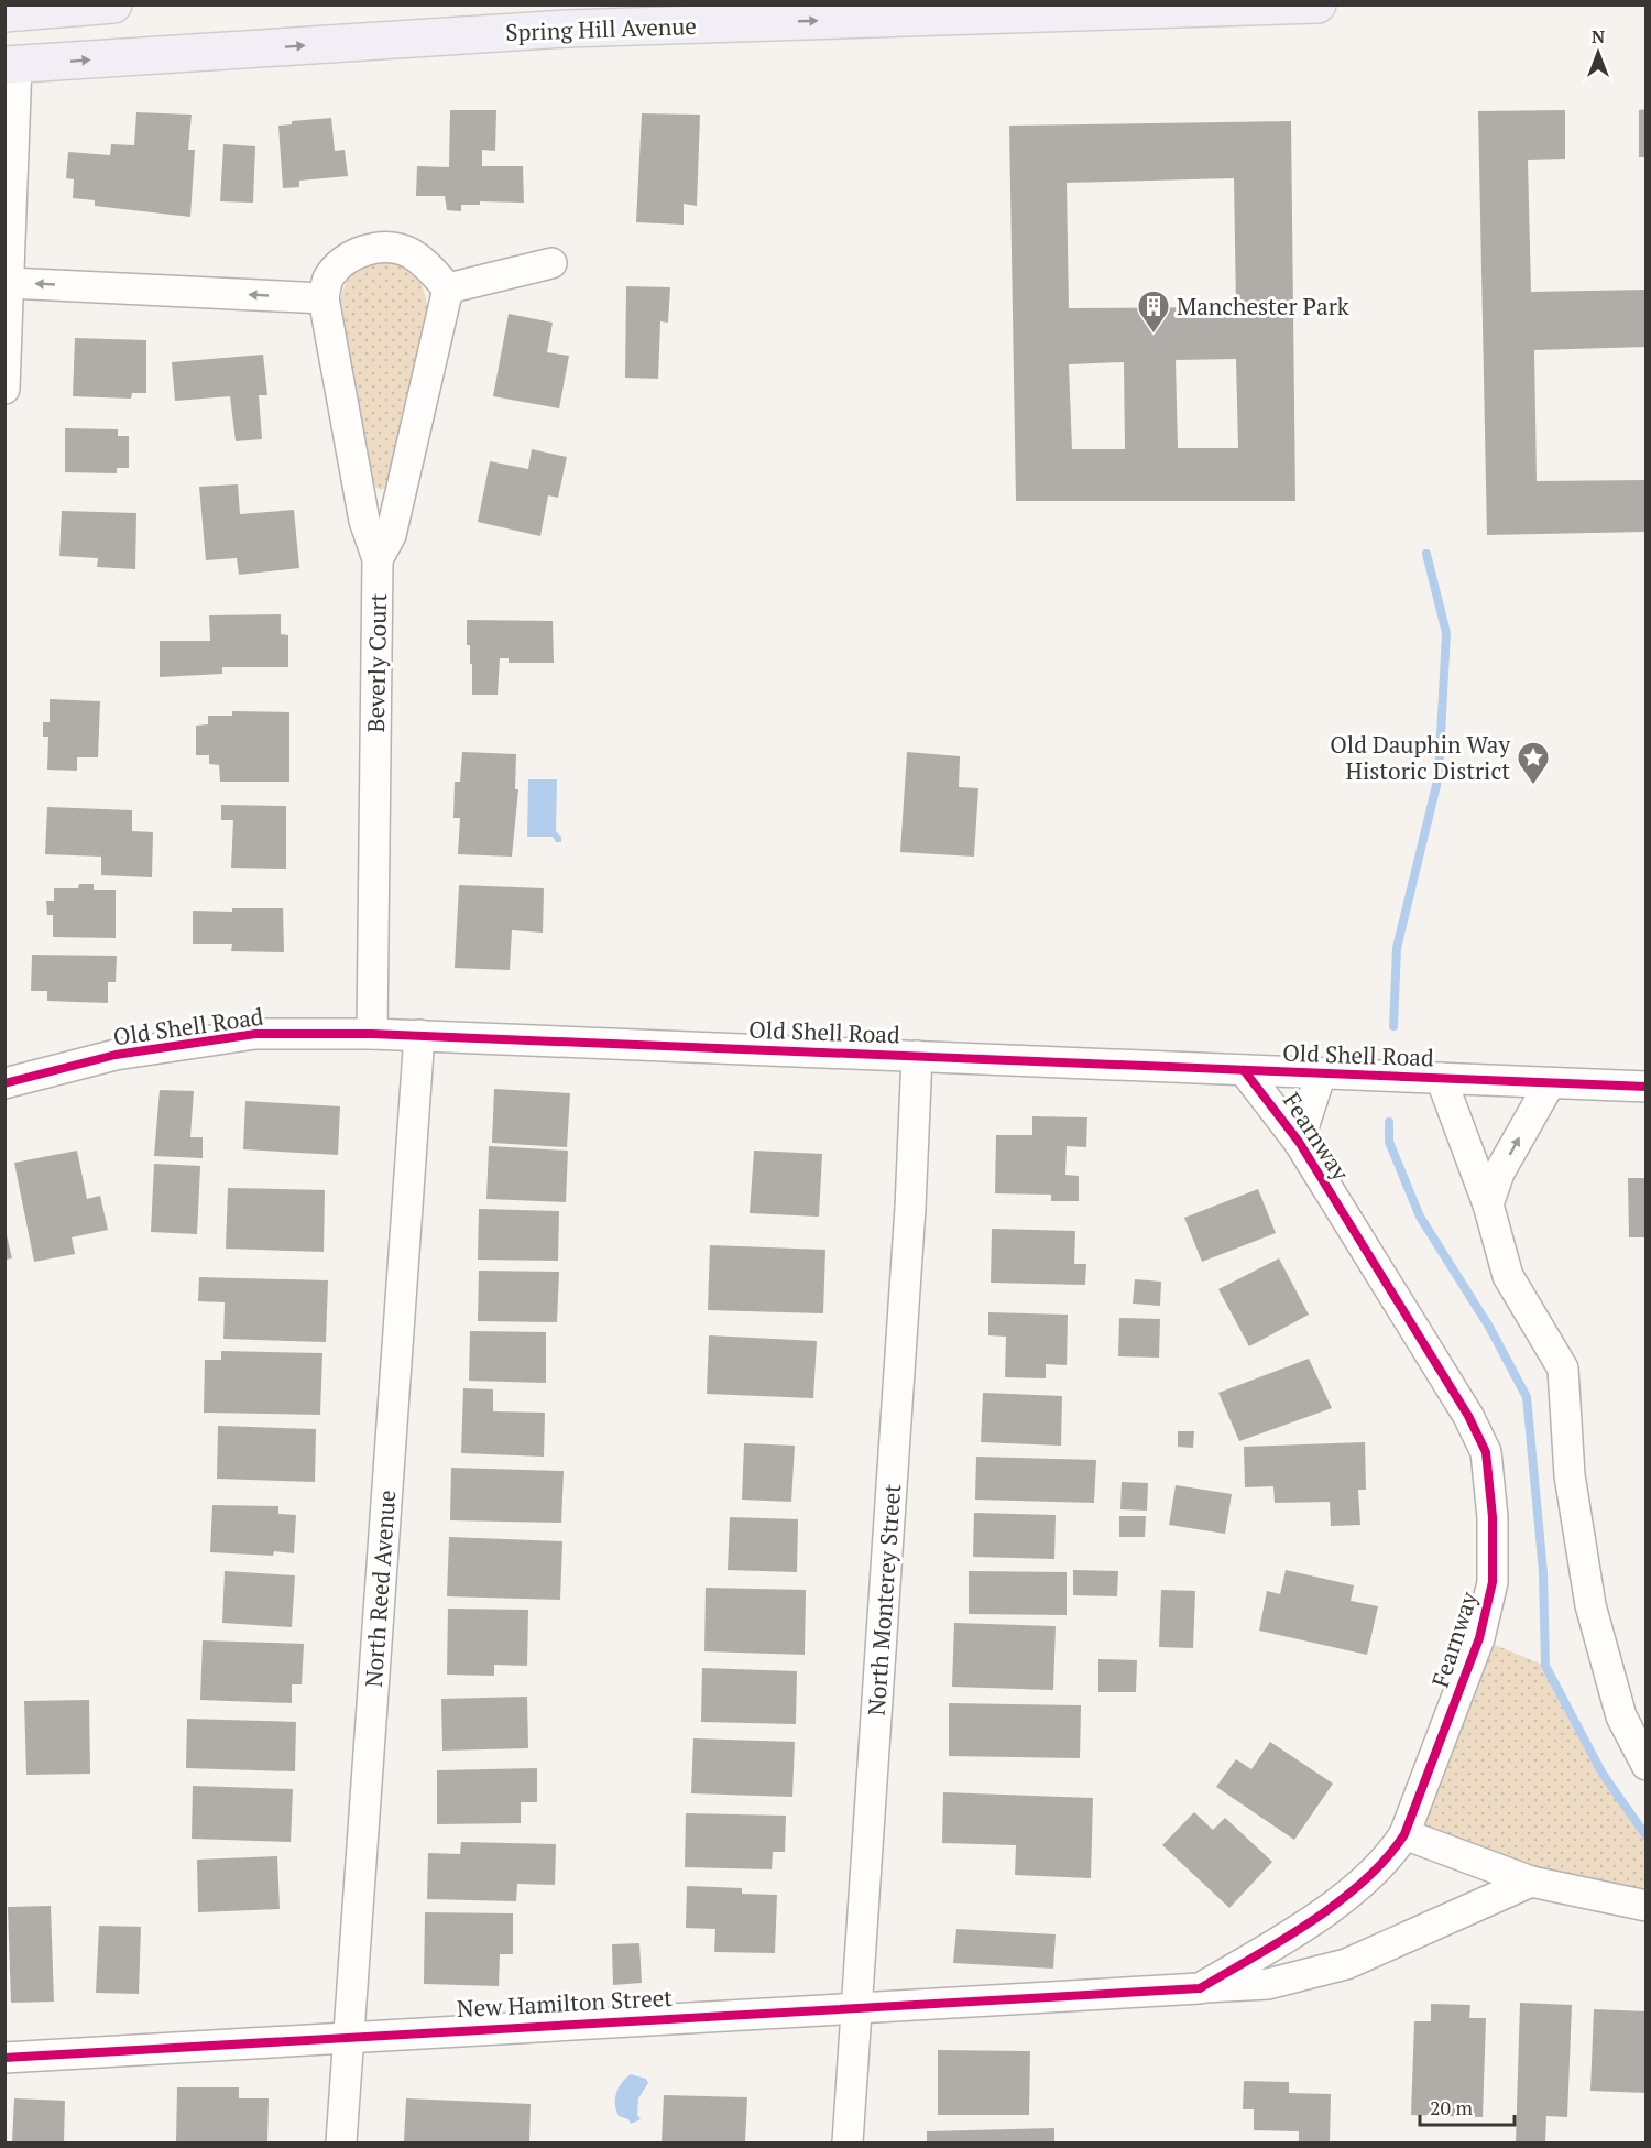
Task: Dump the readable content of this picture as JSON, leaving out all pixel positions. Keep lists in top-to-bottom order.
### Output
{
  "streets": {
    "main road": ["Spring Hill Avenue"],
    "street": [
      "Beverly Court",
      "Old Shell Road",
      "Fearnway",
      "North Reed Avenue",
      "North Monterey Street",
      "New Hamilton Street"
    ]
  },
  "crossings": [
    ["Beverly Court", "Old Shell Road"],
    ["Old Shell Road", "Fearnway"],
    ["Old Shell Road", "North Reed Avenue"],
    ["Old Shell Road", "North Monterey Street"],
    ["Fearnway", "New Hamilton Street"],
    ["North Reed Avenue", "New Hamilton Street"],
    ["North Monterey Street", "New Hamilton Street"]
  ],
  "one_way": ["Spring Hill Avenue"],
  "places": {
    "building": ["Manchester Park"],
    "place": ["Old Dauphin Way Historic District"]
  },
  "scale_bar": "20 m",
  "north": "top"
}
